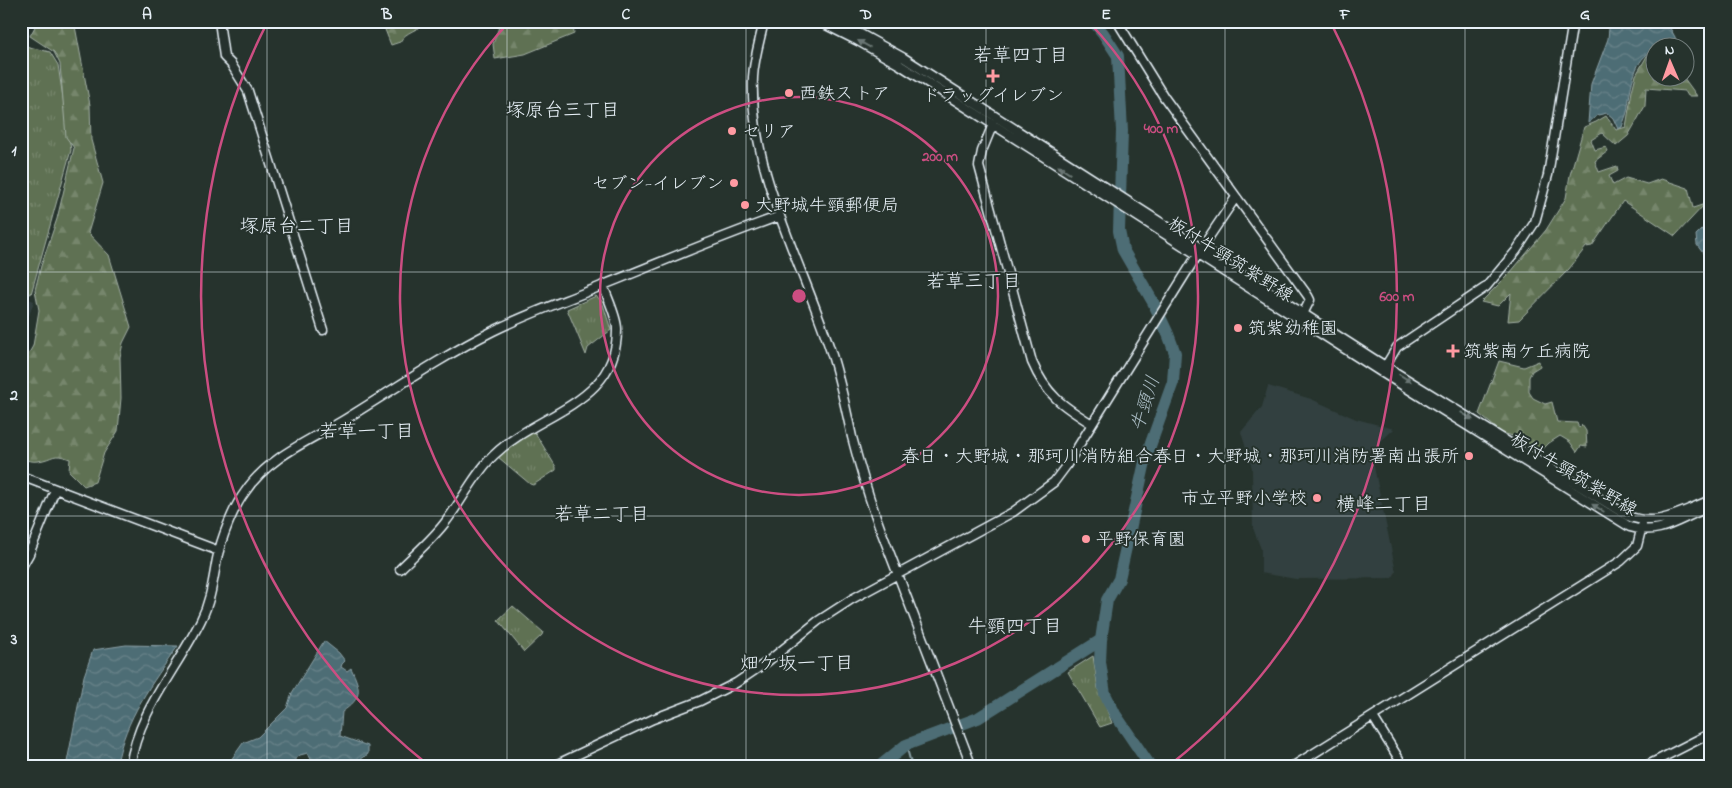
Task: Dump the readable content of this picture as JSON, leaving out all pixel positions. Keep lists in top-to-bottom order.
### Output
{
  "streets": {
    "street": ["板付牛頸筑紫野線"]
  },
  "districts": [
    "若草四丁目",
    "塚原台三丁目",
    "塚原台二丁目",
    "若草三丁目",
    "若草一丁目",
    "横峰二丁目",
    "若草二丁目",
    "牛頸四丁目",
    "畑ケ坂一丁目"
  ],
  "water": ["牛頸川"],
  "places": {
    "health": ["ドラッグイレブン", "筑紫南ケ丘病院"],
    "other": [
      "西鉄ストア",
      "セリア",
      "セブン-イレブン",
      "大野城牛頸郵便局",
      "筑紫幼稚園",
      "春日・大野城・那珂川消防組合春日・大野城・那珂川消防署南出張所",
      "市立平野小学校",
      "平野保育園"
    ]
  },
  "north": "top",
  "grid": {
    "columns": [
      "A",
      "B",
      "C",
      "D",
      "E",
      "F",
      "G"
    ],
    "rows": ["1", "2", "3"]
  },
  "rings": ["400 m", "200 m", "600 m"]
}
